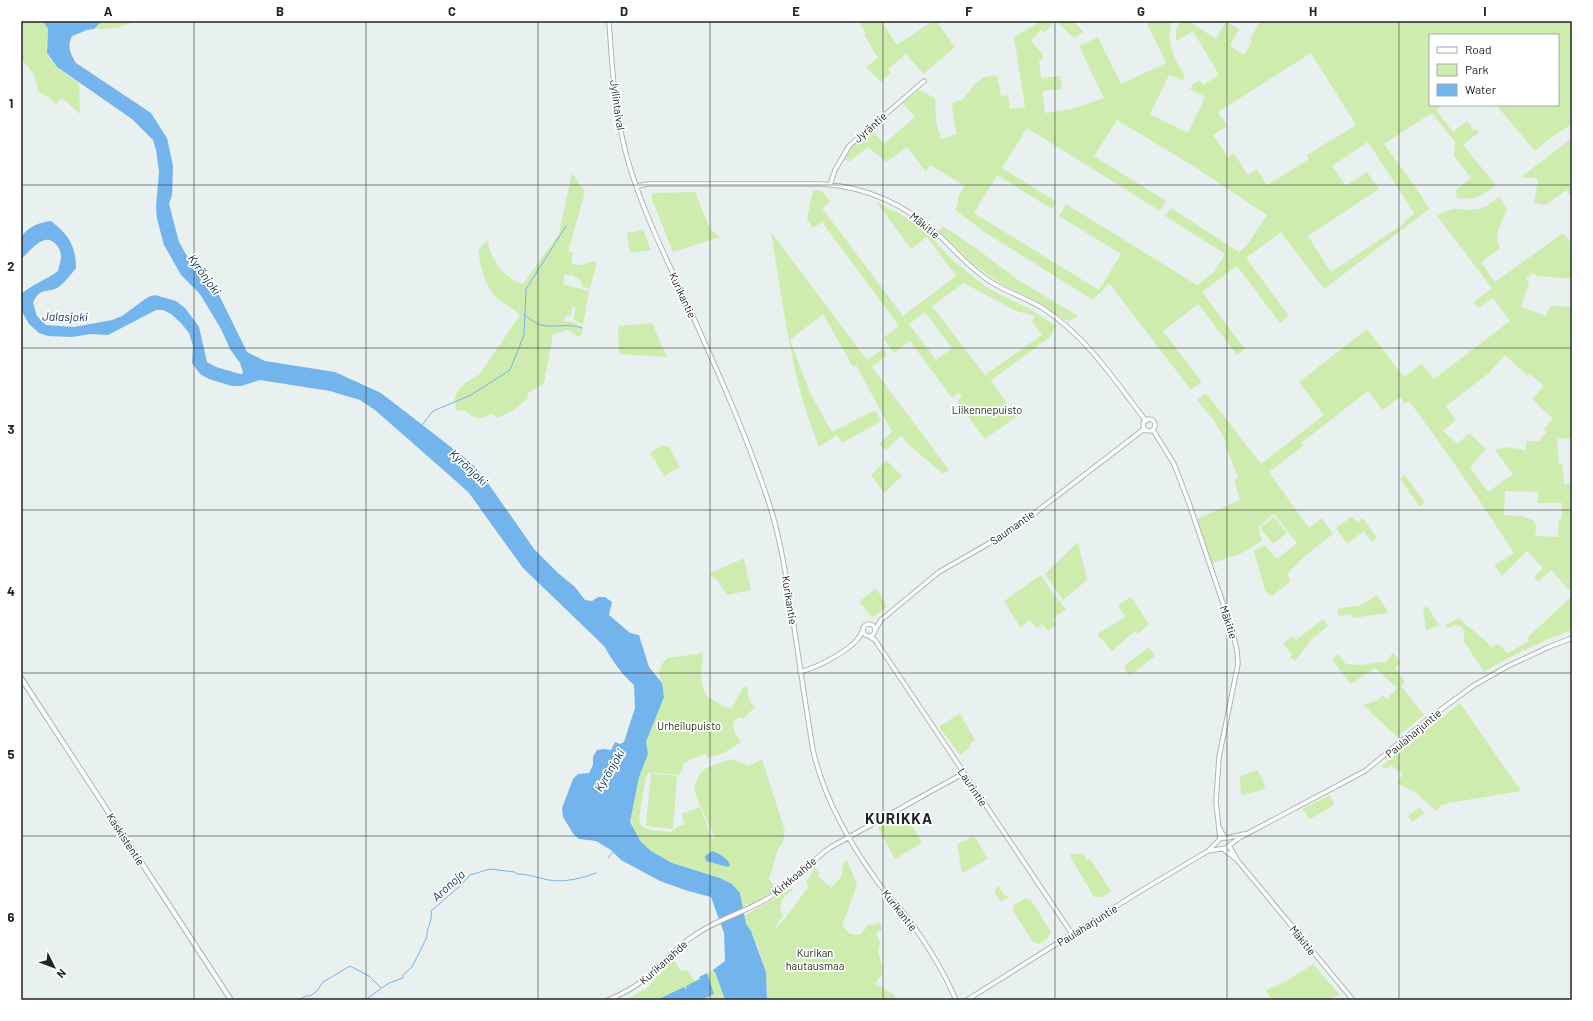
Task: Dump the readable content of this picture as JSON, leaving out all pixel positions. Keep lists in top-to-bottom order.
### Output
{
  "streets": {
    "main road": ["Kaskistentie"],
    "street": [
      "Jyllintaival",
      "Jyräntie",
      "Mäkitie",
      "Kurikantie",
      "Saumantie",
      "Paulaharjuntie",
      "Laurintie",
      "Kirkkoahde",
      "Kurikanahde"
    ]
  },
  "crossings": [
    ["Jyllintaival", "Mäkitie"],
    ["Jyllintaival", "Kurikantie"],
    ["Jyräntie", "Mäkitie"],
    ["Mäkitie", "Kurikantie"],
    ["Mäkitie", "Saumantie"],
    ["Mäkitie", "Paulaharjuntie"],
    ["Kurikantie", "Kirkkoahde"],
    ["Saumantie", "Laurintie"],
    ["Paulaharjuntie", "Laurintie"],
    ["Laurintie", "Kirkkoahde"],
    ["Kirkkoahde", "Kurikanahde"]
  ],
  "districts": ["KURIKKA"],
  "water": ["Kyrönjoki", "Jalasjoki", "Aronoja"],
  "parks": ["Liikennepuisto", "Urheilupuisto", "Kurikan hautausmaa"],
  "legend": ["Road", "Park", "Water"],
  "north": "bottom right",
  "grid": {
    "columns": [
      "A",
      "B",
      "C",
      "D",
      "E",
      "F",
      "G",
      "H",
      "I"
    ],
    "rows": [
      "1",
      "2",
      "3",
      "4",
      "5",
      "6"
    ]
  }
}
